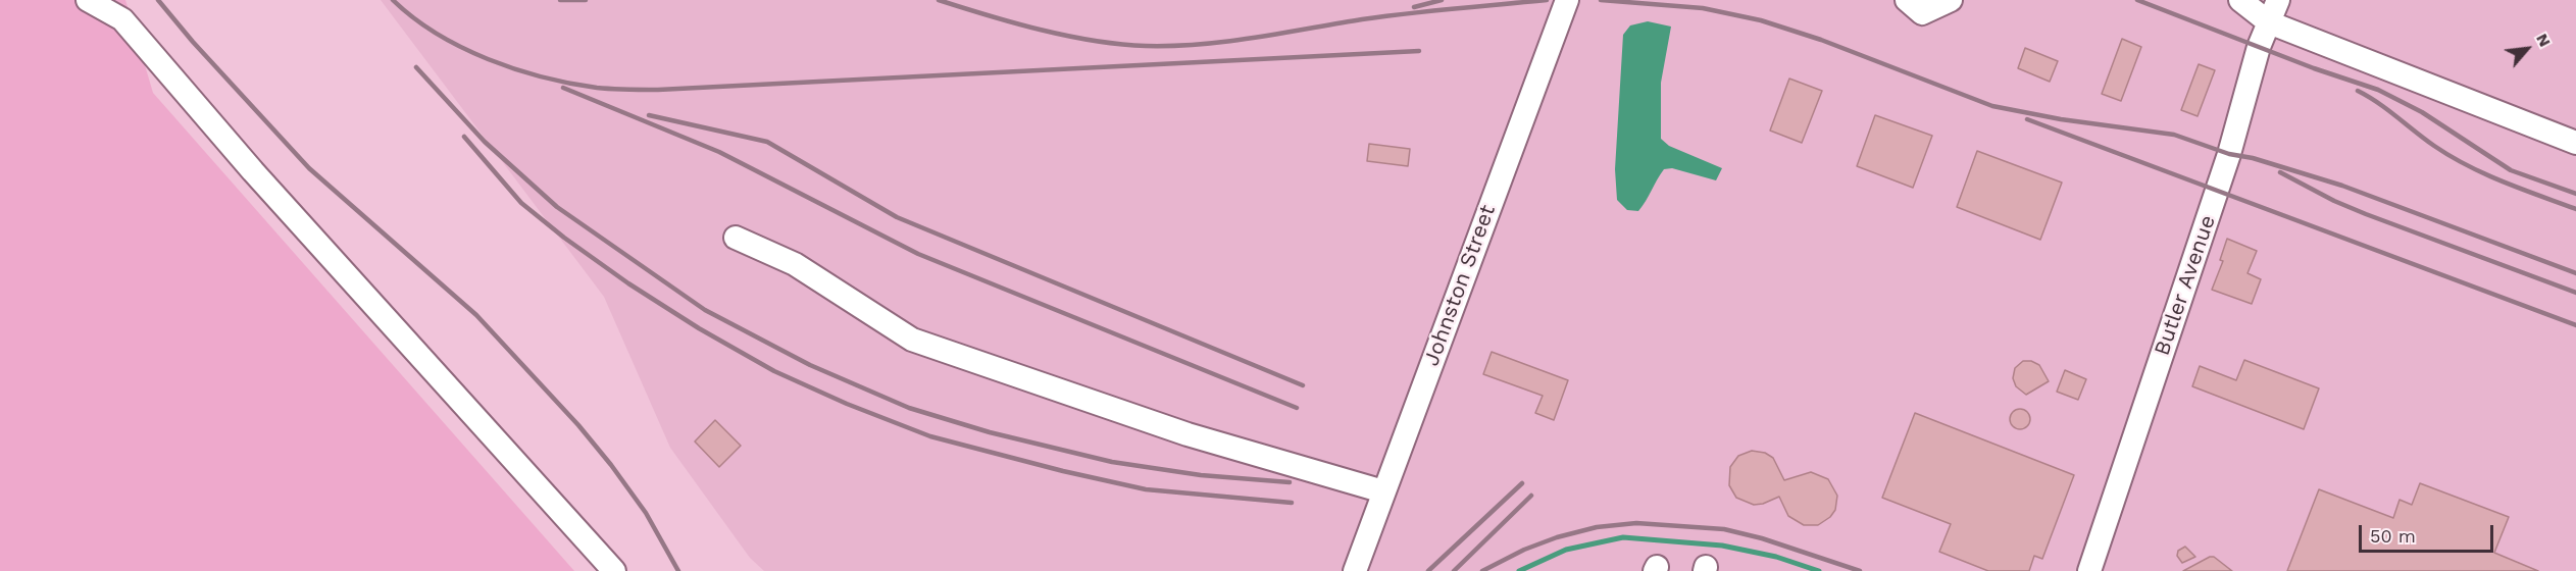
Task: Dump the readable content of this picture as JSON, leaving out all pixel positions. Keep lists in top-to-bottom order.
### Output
{
  "streets": {
    "street": ["Johnston Street", "Butler Avenue"]
  },
  "scale_bar": "50 m",
  "north": "top right"
}
